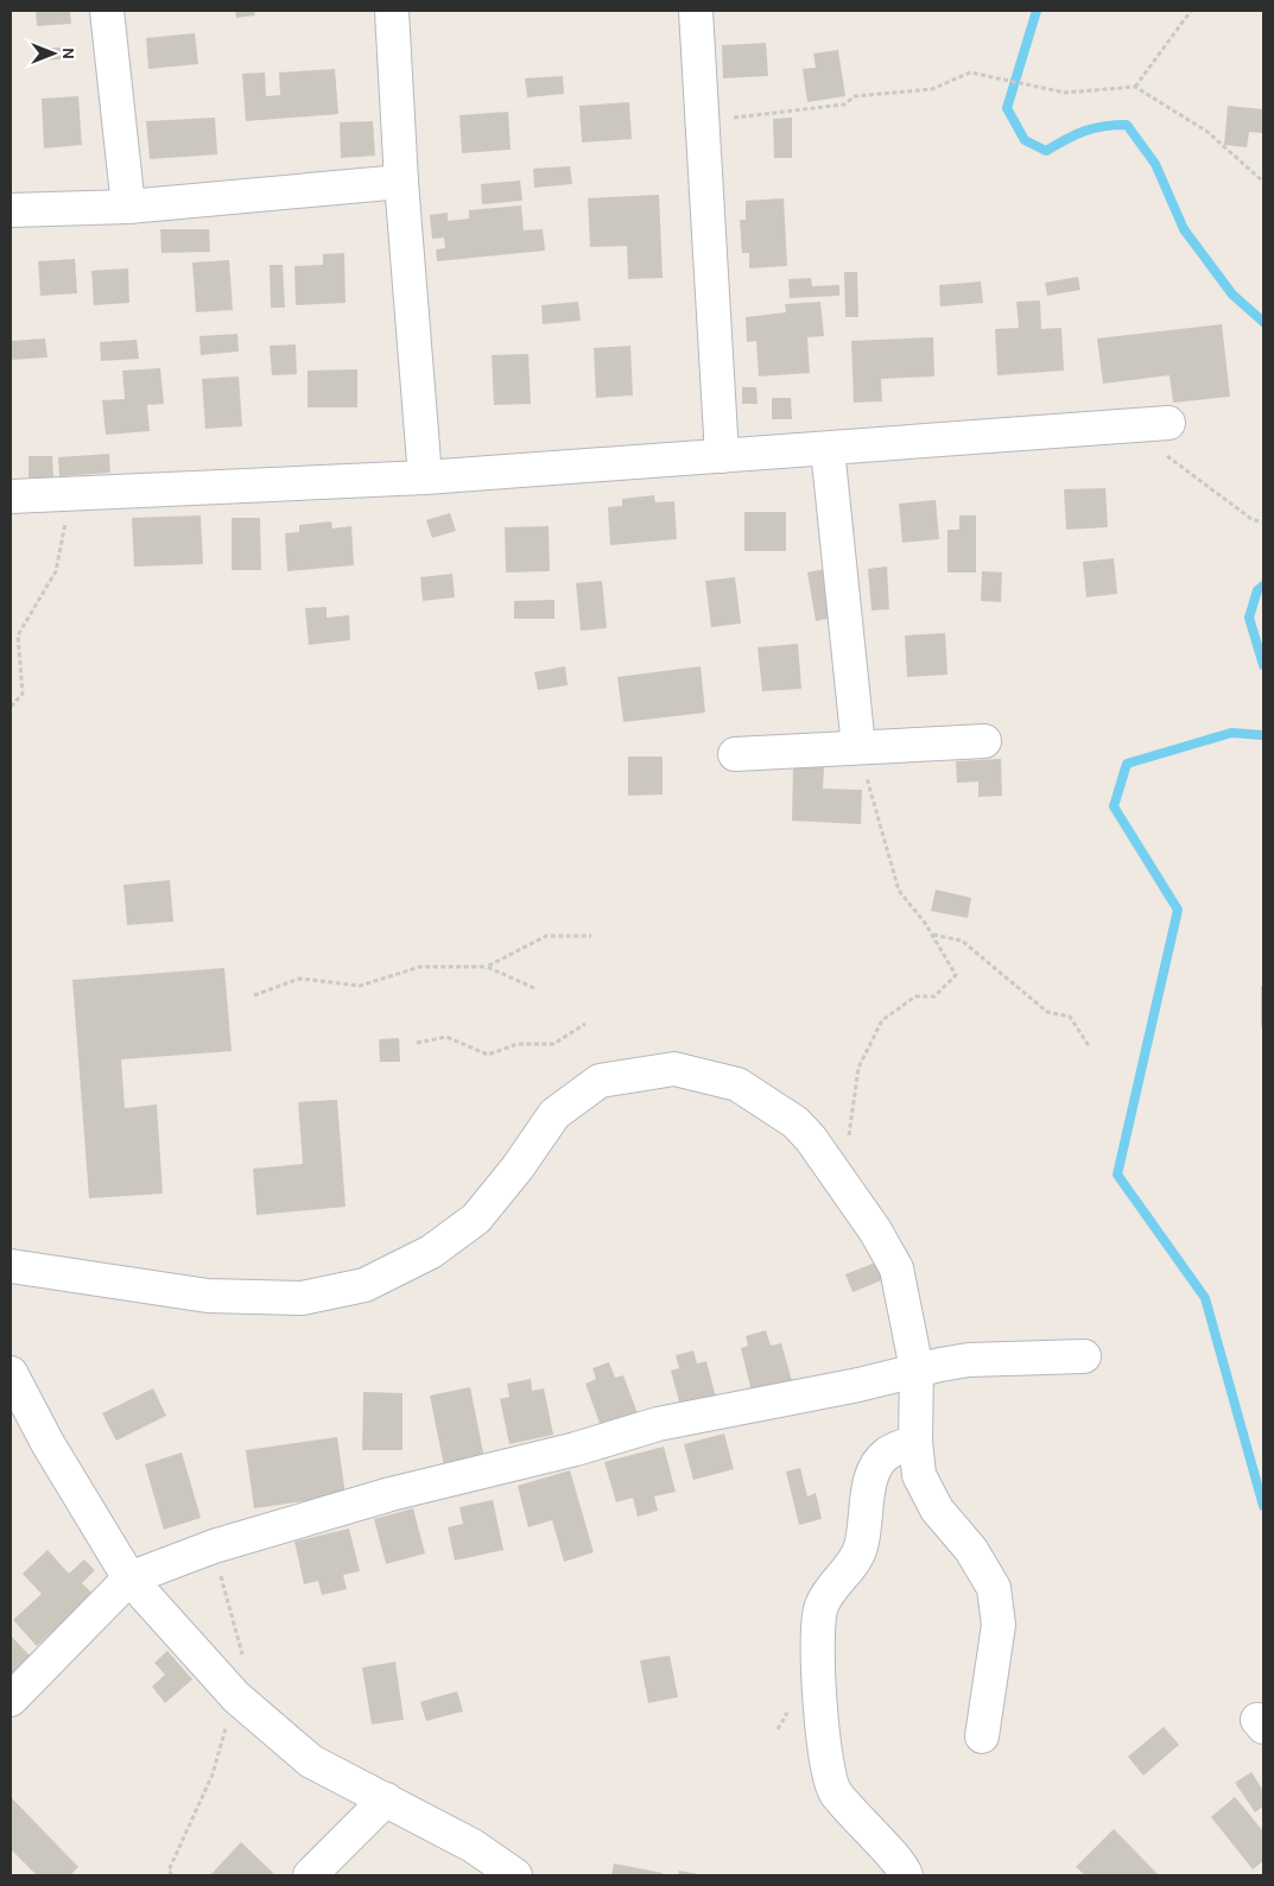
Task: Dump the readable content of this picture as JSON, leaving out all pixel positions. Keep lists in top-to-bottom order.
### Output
{
  "north": "right"
}
